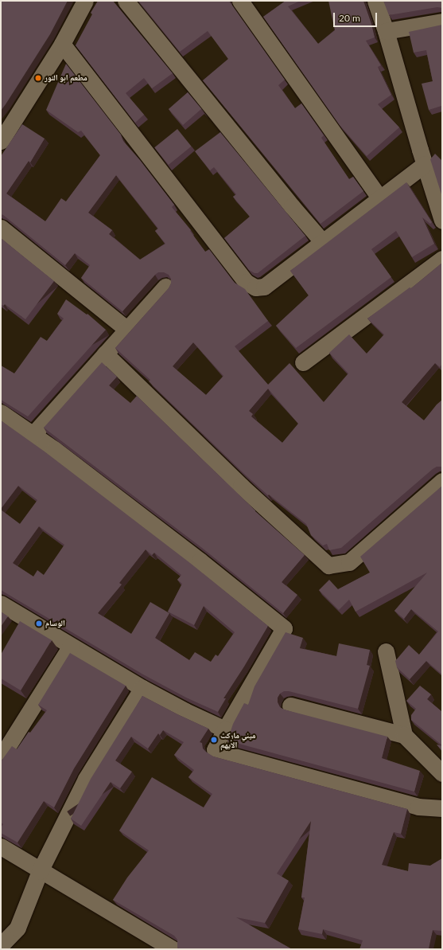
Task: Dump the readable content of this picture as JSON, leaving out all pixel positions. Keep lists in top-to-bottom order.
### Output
{
  "places": ["مطعم ابو النور", "الوسام", "ميني ماركت الأيهم"],
  "scale_bar": "20 m"
}
